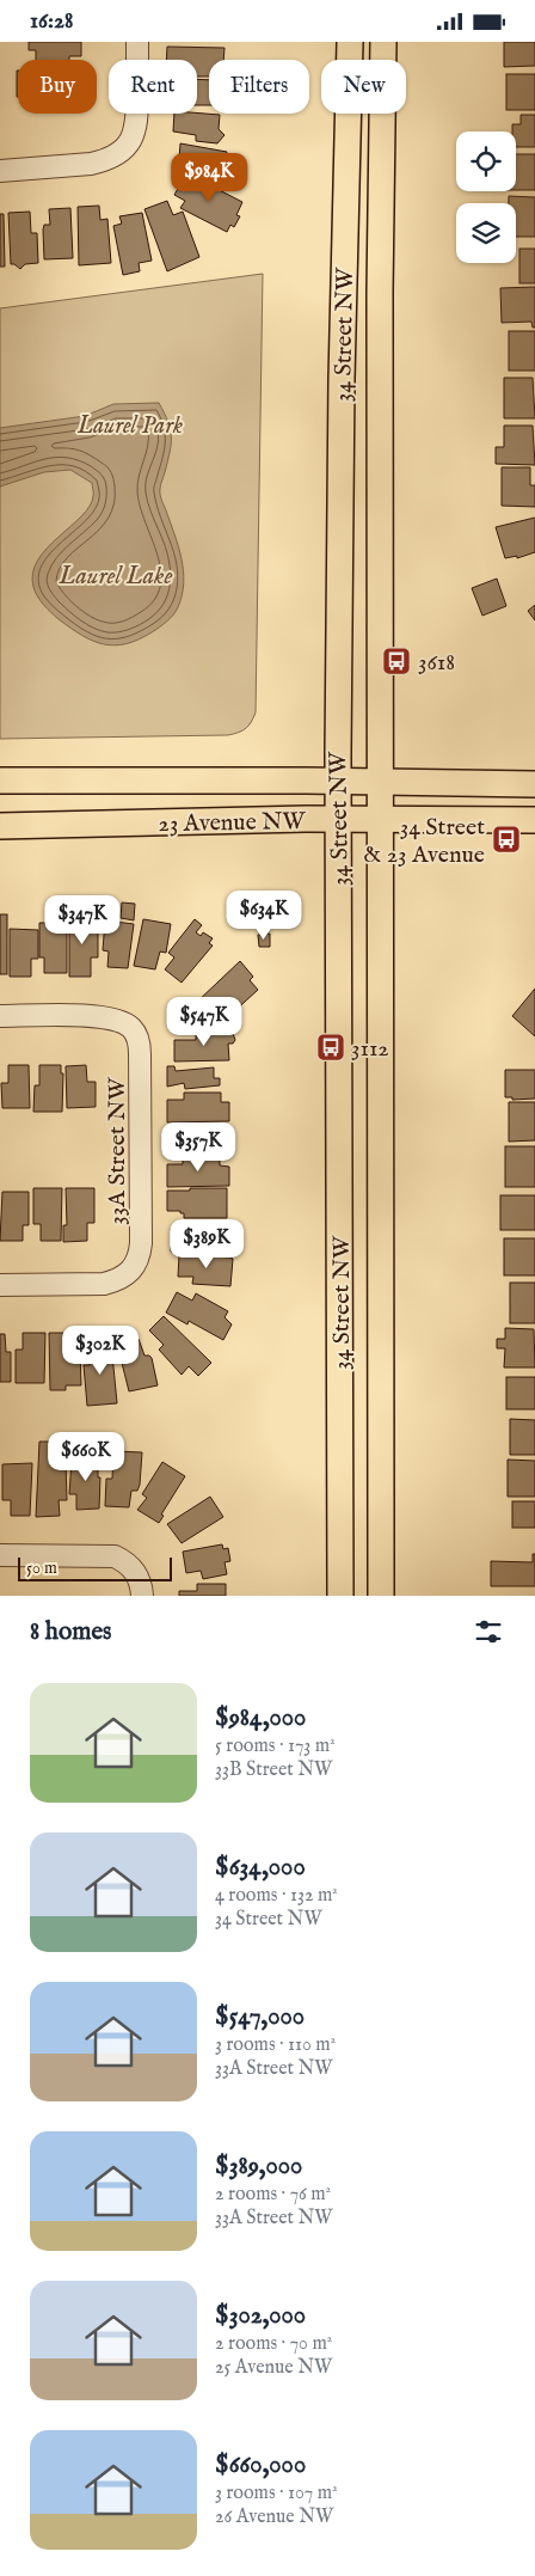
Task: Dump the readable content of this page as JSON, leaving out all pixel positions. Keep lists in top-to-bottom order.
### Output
{
  "streets": {
    "main road": ["34 Street NW", "23 Avenue NW"],
    "street": ["33A Street NW"]
  },
  "crossings": [
    ["34 Street NW", "23 Avenue NW"]
  ],
  "water": ["Laurel Lake"],
  "parks": ["Laurel Park"],
  "places": {
    "bus stop": ["3618", "34 Street & 23 Avenue", "3112"]
  },
  "scale_bar": "50 m",
  "page": {
    "status": "16:28",
    "chip": [
      "Buy",
      "Rent",
      "Filters",
      "New"
    ],
    "price": [
      "$984K",
      "$634K",
      "$347K",
      "$547K",
      "$357K",
      "$389K",
      "$302K",
      "$660K"
    ],
    "scale": "50 m",
    "heading": "8 homes",
    "list": [
      {
        "name": "$984,000",
        "note": "5 rooms · 173 m² · 33B Street NW"
      },
      {
        "name": "$634,000",
        "note": "4 rooms · 132 m² · 34 Street NW"
      },
      {
        "name": "$547,000",
        "note": "3 rooms · 110 m² · 33A Street NW"
      },
      {
        "name": "$389,000",
        "note": "2 rooms · 76 m² · 33A Street NW"
      },
      {
        "name": "$302,000",
        "note": "2 rooms · 70 m² · 25 Avenue NW"
      },
      {
        "name": "$660,000",
        "note": "3 rooms · 107 m² · 26 Avenue NW"
      }
    ]
  }
}
